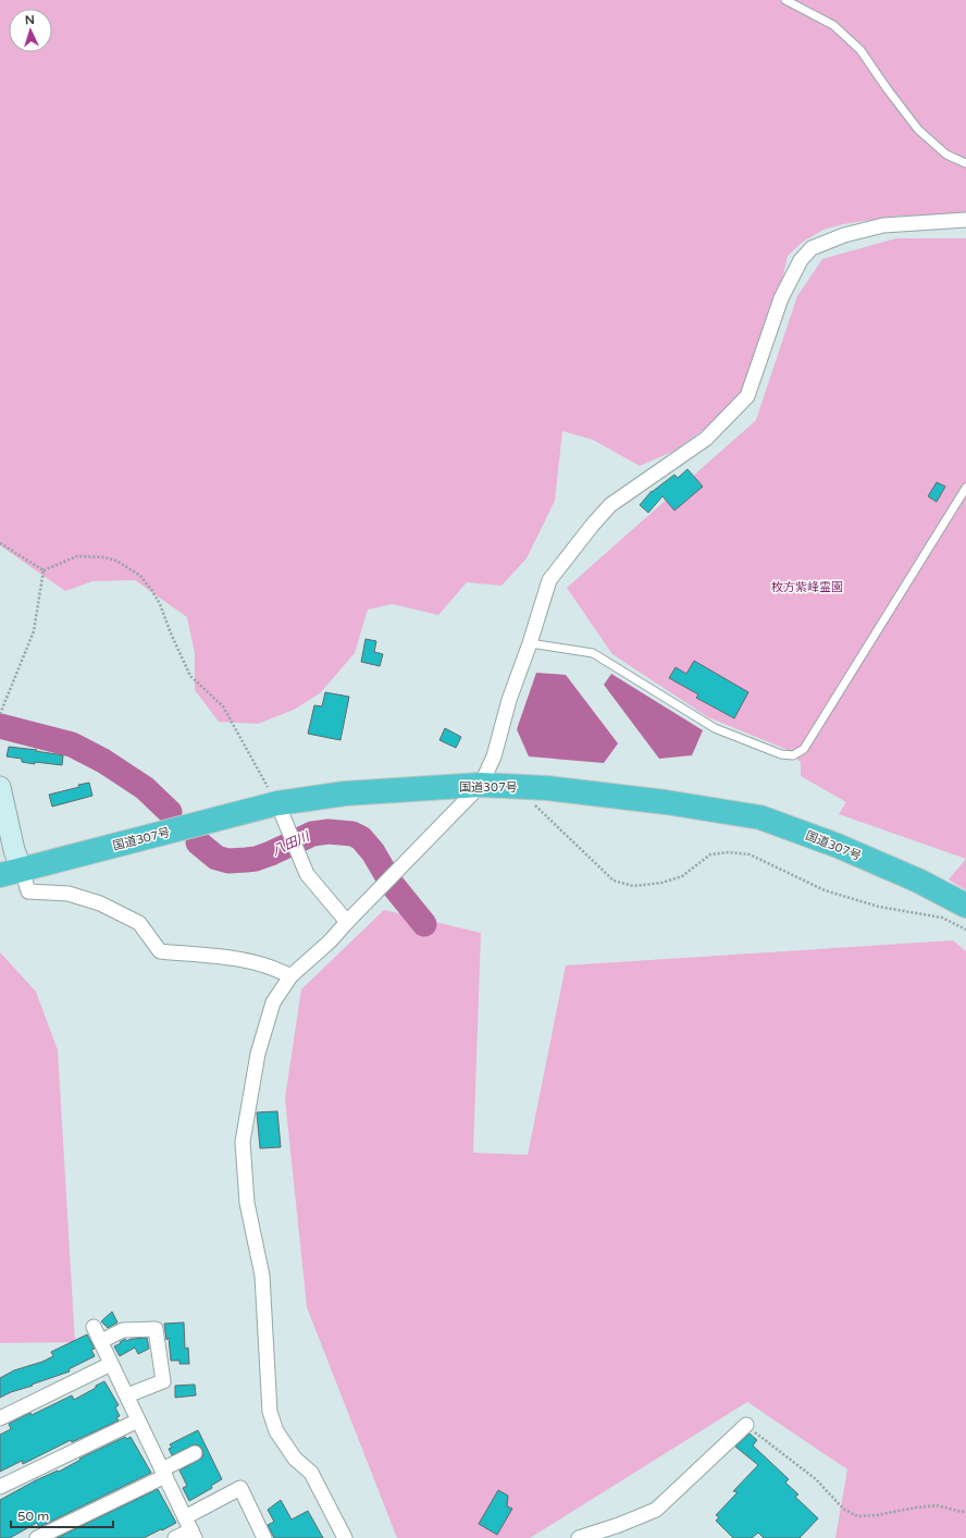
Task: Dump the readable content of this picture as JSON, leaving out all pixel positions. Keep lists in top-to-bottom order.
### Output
{
  "streets": {
    "highway": ["国道307号"]
  },
  "water": ["八田川"],
  "parks": ["枚方紫峰霊園"],
  "scale_bar": "50 m",
  "north": "top"
}
